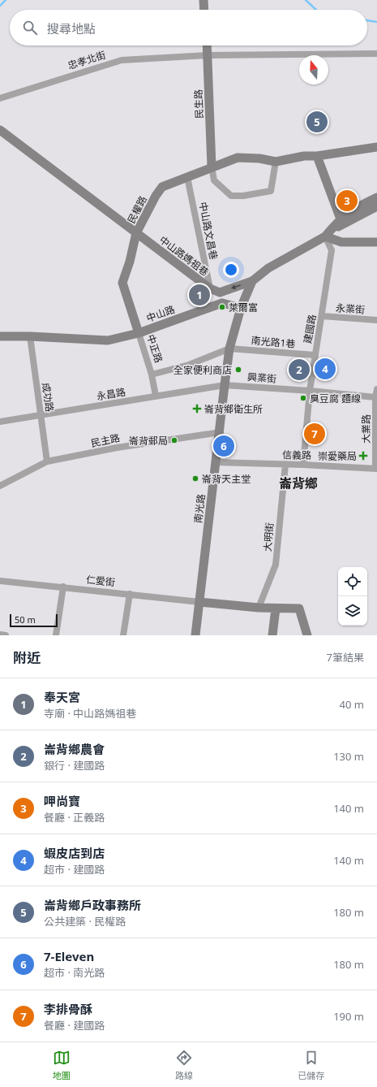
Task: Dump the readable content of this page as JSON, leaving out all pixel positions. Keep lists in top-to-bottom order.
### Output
{
  "streets": {
    "street": [
      "忠孝北街",
      "民生路",
      "民權路",
      "中山路文昌巷",
      "中山路媽祖巷",
      "永業街",
      "中山路",
      "建國路",
      "南光路1巷",
      "中正路",
      "興業街",
      "永昌路",
      "成功路",
      "大業路",
      "民主路",
      "信義路",
      "南光路",
      "大明街",
      "仁愛街"
    ]
  },
  "crossings": [
    ["忠孝北街", "民生路"],
    ["民生路", "民權路"],
    ["民權路", "中山路文昌巷"],
    ["民權路", "中山路媽祖巷"],
    ["民權路", "中正路"],
    ["中山路文昌巷", "中山路媽祖巷"],
    ["中山路媽祖巷", "中正路"],
    ["永業街", "建國路"],
    ["中山路", "中正路"],
    ["中山路", "成功路"],
    ["建國路", "南光路1巷"],
    ["建國路", "興業街"],
    ["建國路", "信義路"],
    ["南光路1巷", "南光路"],
    ["中正路", "永昌路"],
    ["興業街", "永昌路"],
    ["興業街", "大業路"],
    ["興業街", "南光路"],
    ["永昌路", "成功路"],
    ["永昌路", "南光路"],
    ["成功路", "民主路"],
    ["大業路", "信義路"],
    ["民主路", "南光路"],
    ["信義路", "南光路"],
    ["信義路", "大明街"],
    ["南光路", "仁愛街"]
  ],
  "districts": ["崙背鄉"],
  "places": {
    "other": [
      "萊爾富",
      "全家便利商店",
      "臭豆腐 麵線",
      "崙背郵局",
      "崙背天主堂"
    ],
    "health": ["崙背鄉衛生所", "崇愛藥局"]
  },
  "scale_bar": "50 m",
  "north": "top",
  "page": {
    "search": "搜尋地點",
    "pins": [
      "5",
      "3",
      "1",
      "4",
      "2",
      "7",
      "6"
    ],
    "scale": "50 m",
    "heading": ["附近", "7筆結果"],
    "list": [
      {
        "mark": "1",
        "name": "奉天宮",
        "note": "寺廟 · 中山路媽祖巷",
        "value": "40 m"
      },
      {
        "mark": "2",
        "name": "崙背鄉農會",
        "note": "銀行 · 建國路",
        "value": "130 m"
      },
      {
        "mark": "3",
        "name": "呷尚寶",
        "note": "餐廳 · 正義路",
        "value": "140 m"
      },
      {
        "mark": "4",
        "name": "蝦皮店到店",
        "note": "超市 · 建國路",
        "value": "140 m"
      },
      {
        "mark": "5",
        "name": "崙背鄉戶政事務所",
        "note": "公共建築 · 民權路",
        "value": "180 m"
      },
      {
        "mark": "6",
        "name": "7-Eleven",
        "note": "超市 · 南光路",
        "value": "180 m"
      },
      {
        "mark": "7",
        "name": "李排骨酥",
        "note": "餐廳 · 建國路",
        "value": "190 m"
      }
    ],
    "nav": ["地圖", "路線", "已儲存"]
  }
}
